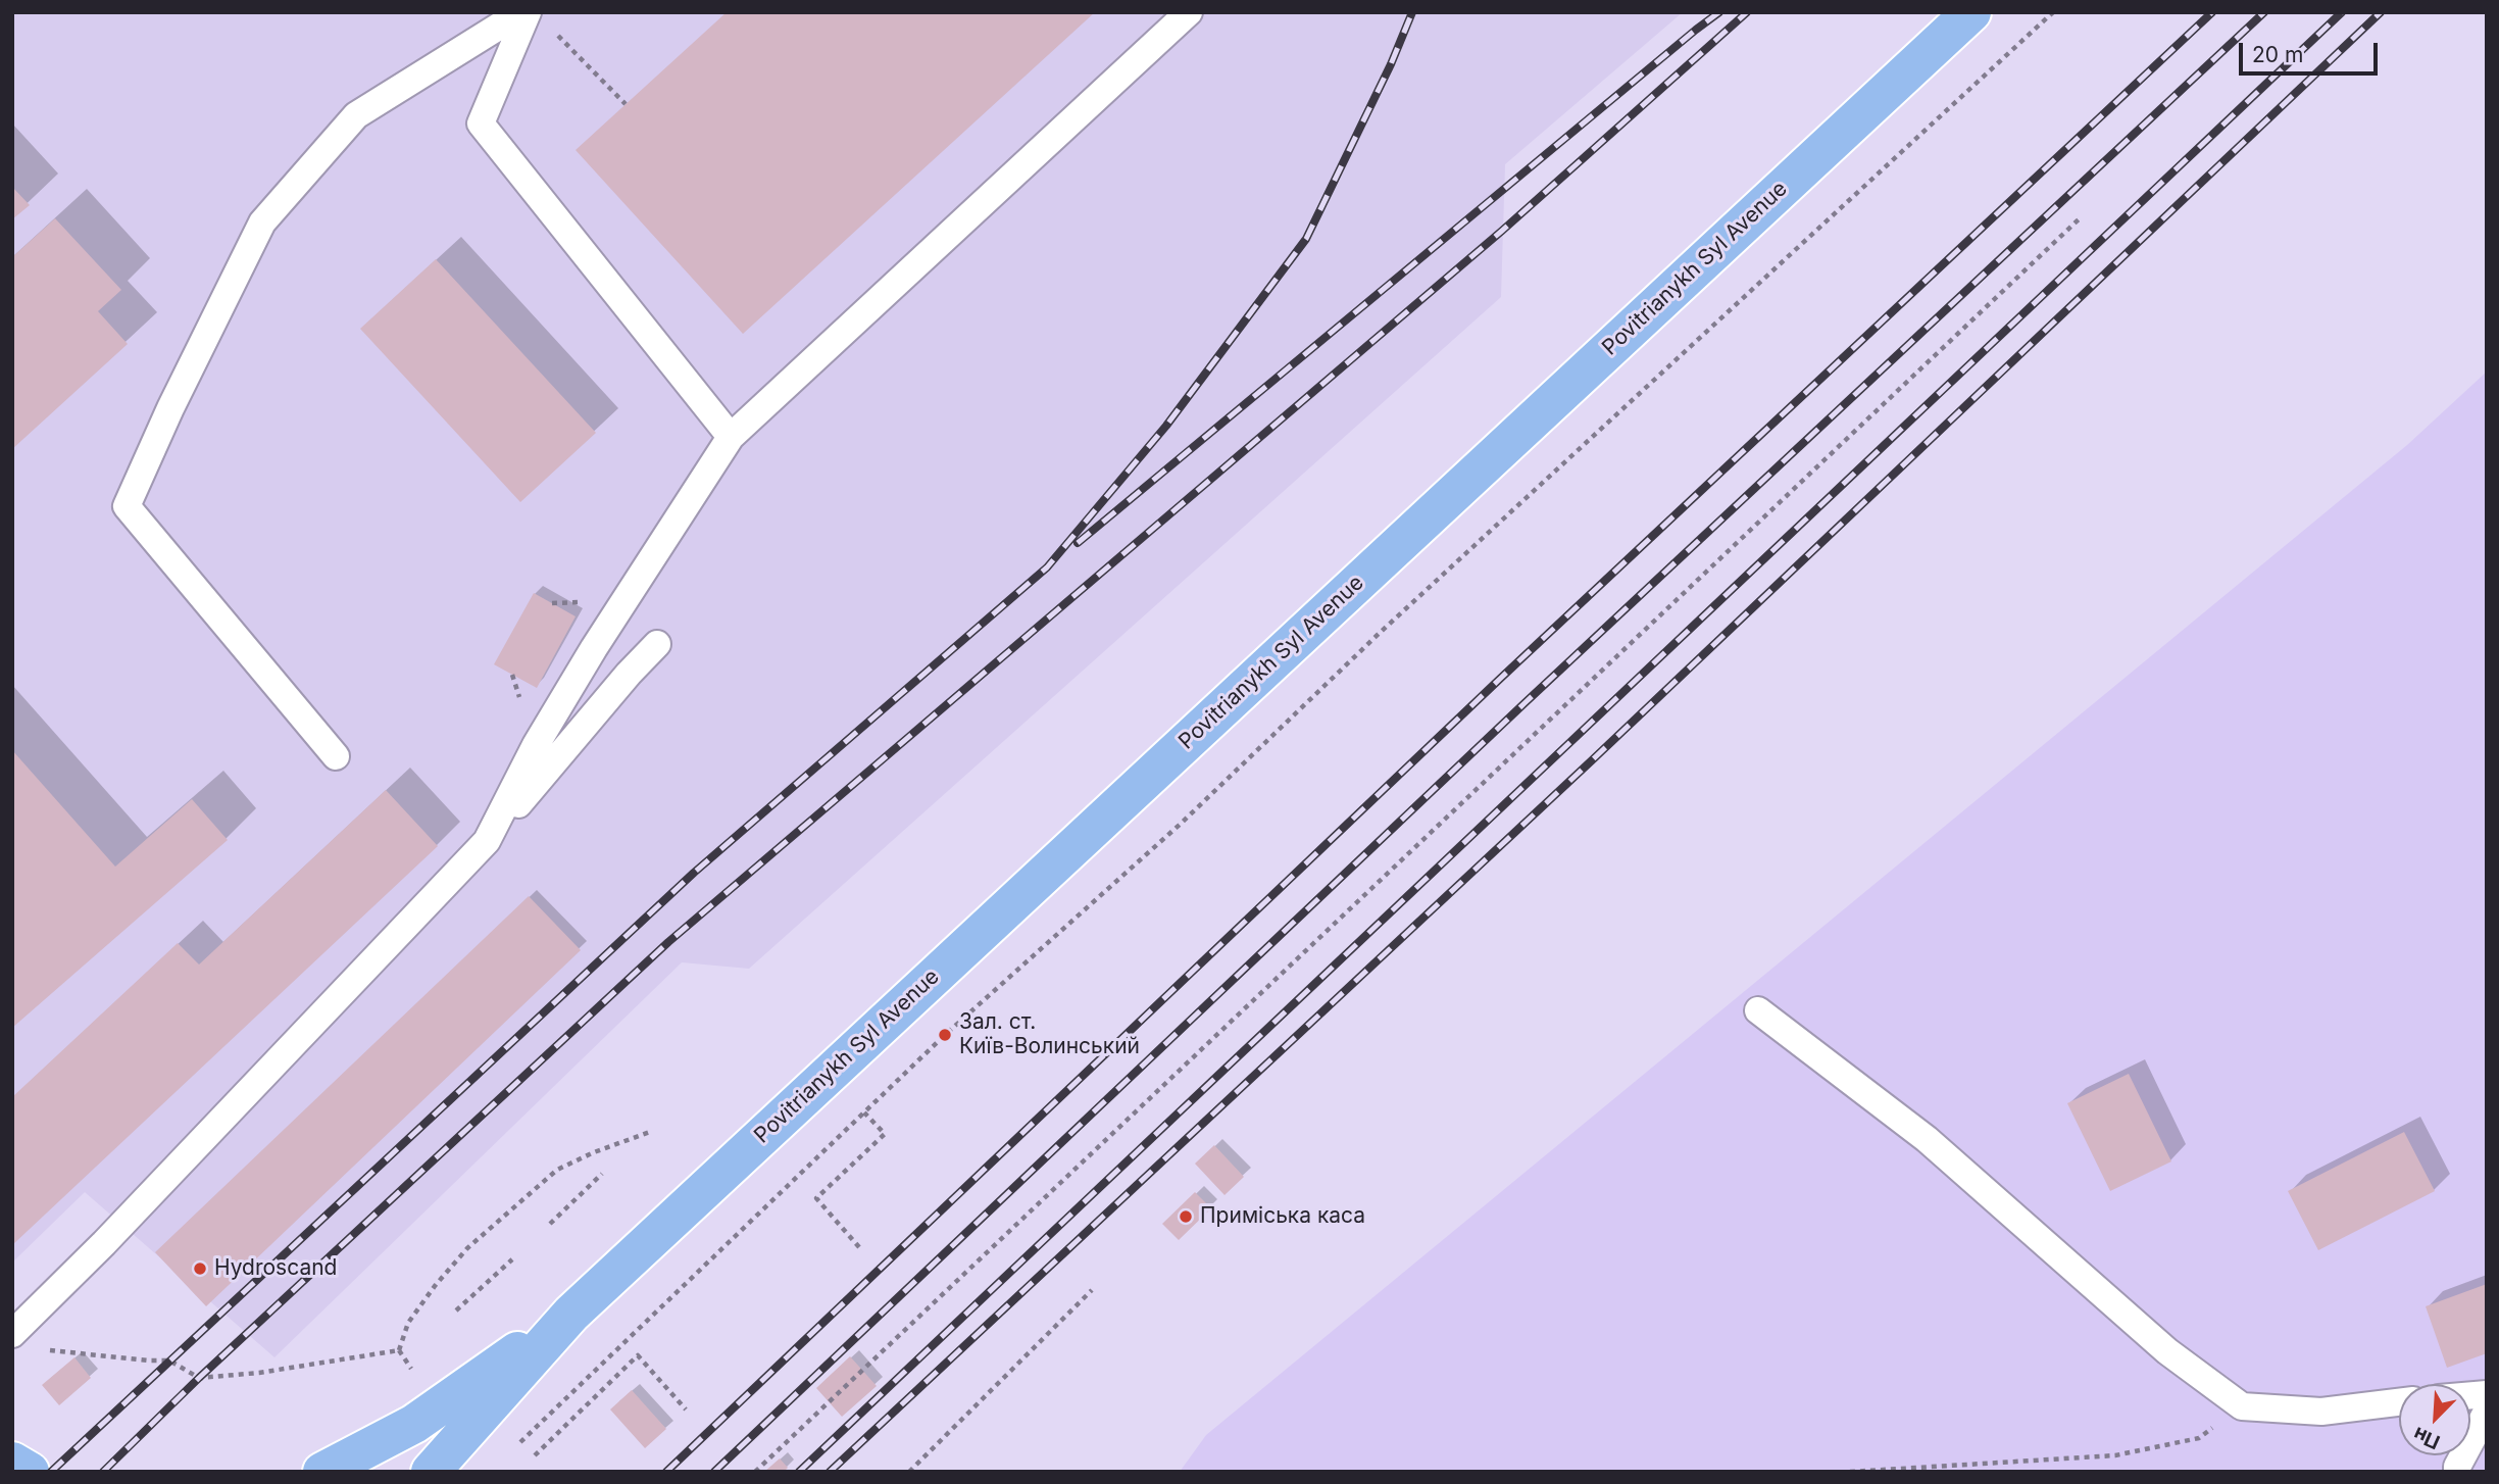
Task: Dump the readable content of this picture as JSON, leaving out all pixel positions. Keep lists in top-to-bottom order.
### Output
{
  "streets": {
    "main road": ["Povitrianykh Syl Avenue"]
  },
  "places": ["Зал. ст. Київ-Волинський", "Приміська каса", "Hydroscand"],
  "scale_bar": "20 m",
  "north": "bottom left"
}
